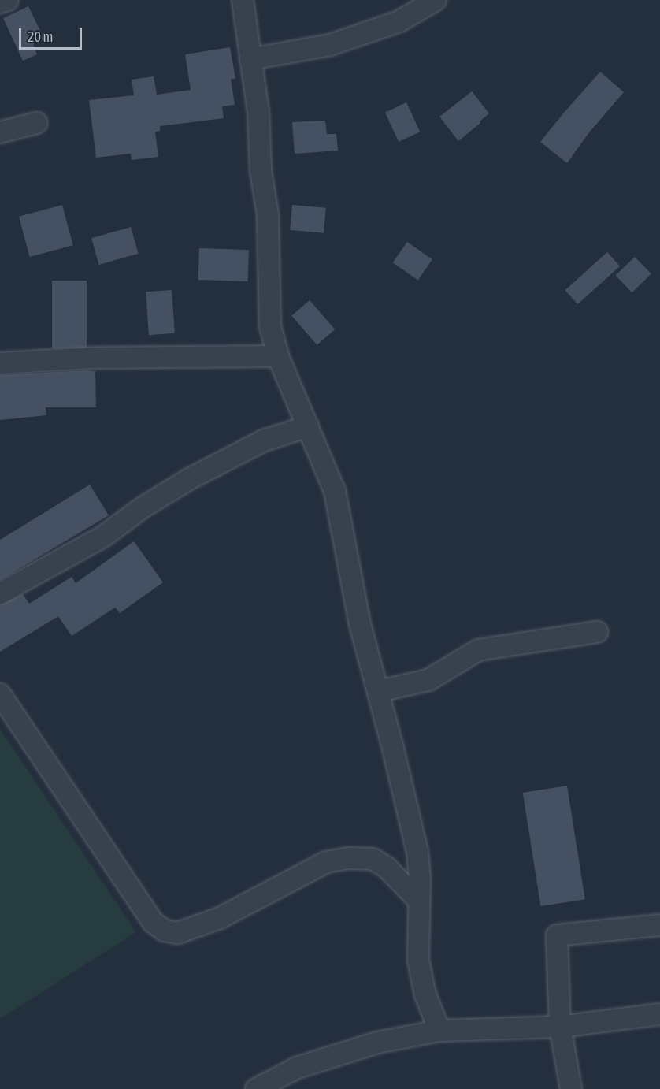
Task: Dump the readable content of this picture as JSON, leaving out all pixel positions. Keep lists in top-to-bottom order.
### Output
{
  "scale_bar": "20 m"
}
